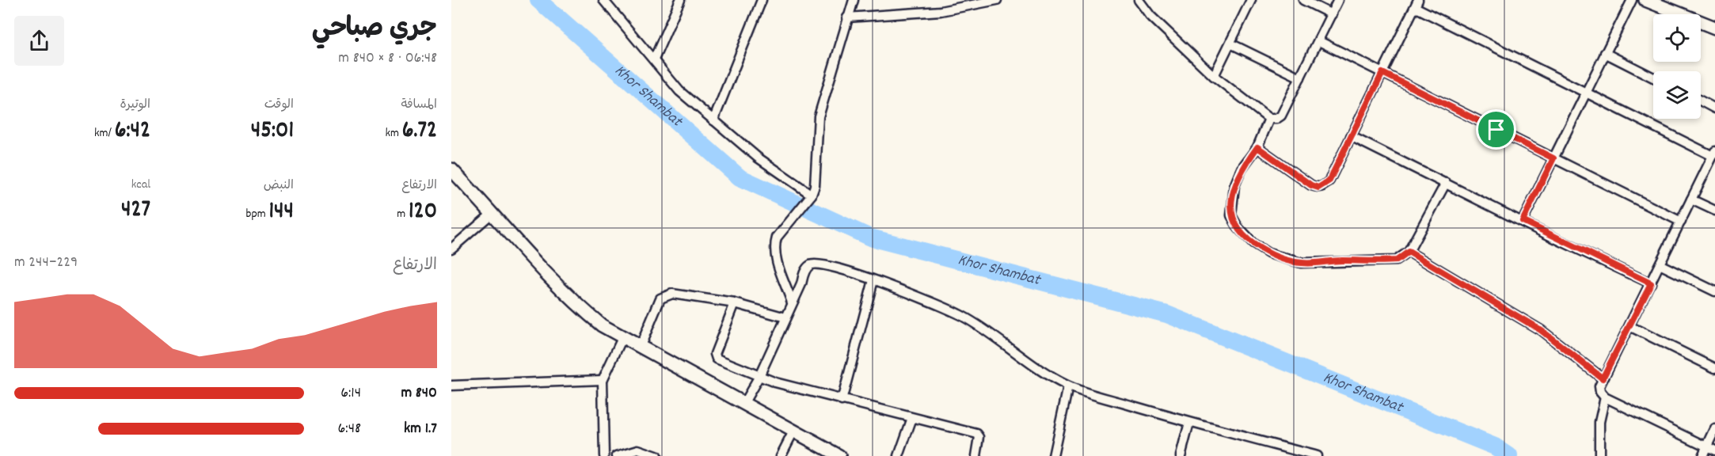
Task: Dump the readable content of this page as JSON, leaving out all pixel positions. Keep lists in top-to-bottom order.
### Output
{
  "water": ["Khor Shambat"],
  "page": {
    "heading": ["جري صباحي", "06:48 · 8 × 840 m"],
    "stats": [
      ["المسافة", "6.72 km"],
      ["الوقت", "45:01"],
      ["الوتيرة", "6:42 /km"],
      ["الارتفاع", "120 m"],
      ["النبض", "144 bpm"],
      ["kcal", "427"]
    ],
    "chart": ["الارتفاع", "229–244 m"],
    "list": [
      {
        "name": "840 m",
        "note": "6:14"
      },
      {
        "name": "1.7 km",
        "note": "6:48"
      }
    ]
  }
}
